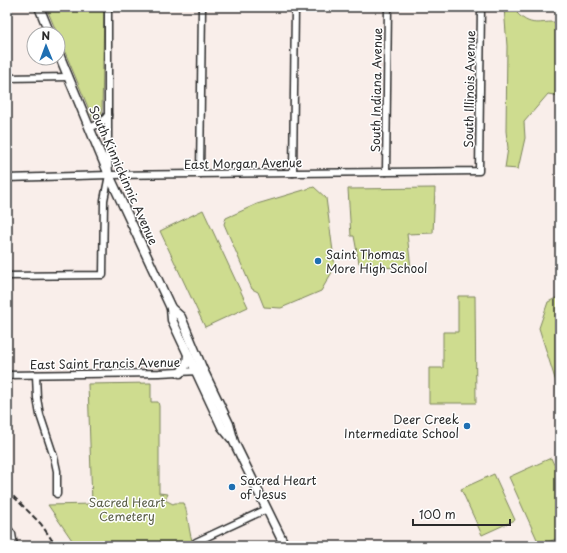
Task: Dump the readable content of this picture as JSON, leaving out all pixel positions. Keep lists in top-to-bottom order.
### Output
{
  "streets": {
    "main road": ["South Kinnickinnic Avenue"],
    "street": [
      "South Illinois Avenue",
      "South Indiana Avenue",
      "East Morgan Avenue",
      "East Saint Francis Avenue"
    ]
  },
  "crossings": [
    ["South Illinois Avenue", "East Morgan Avenue"],
    ["South Indiana Avenue", "East Morgan Avenue"],
    ["East Morgan Avenue", "South Kinnickinnic Avenue"],
    ["South Kinnickinnic Avenue", "East Saint Francis Avenue"]
  ],
  "parks": ["Sacred Heart Cemetery"],
  "places": ["Saint Thomas More High School", "Deer Creek Intermediate School", "Sacred Heart of Jesus"],
  "scale_bar": "100 m",
  "north": "top"
}
